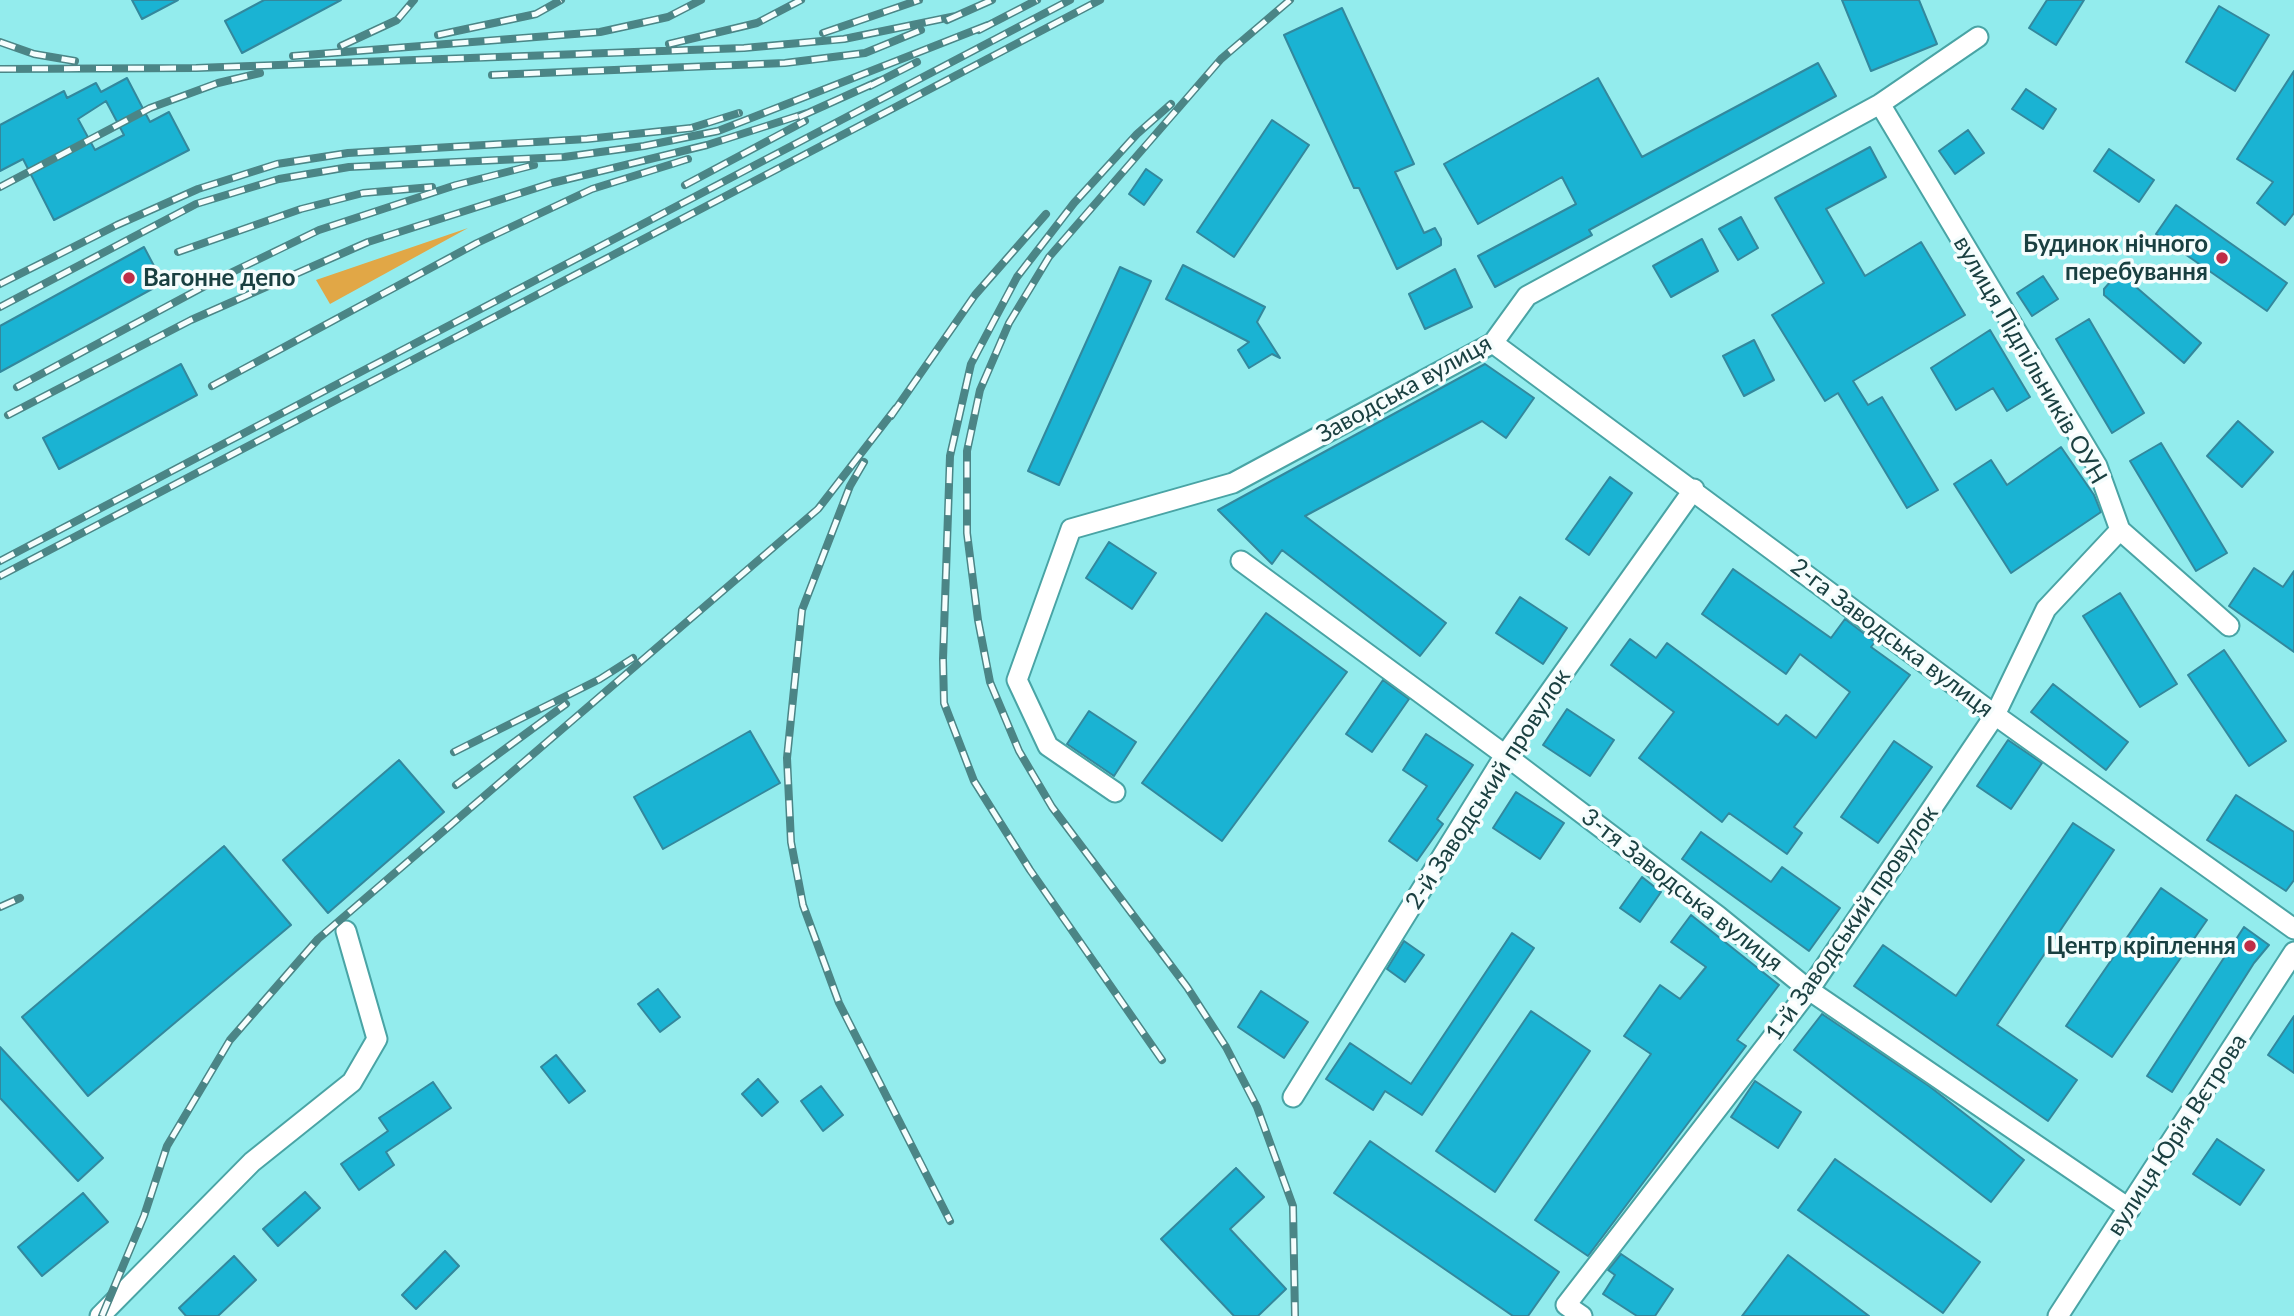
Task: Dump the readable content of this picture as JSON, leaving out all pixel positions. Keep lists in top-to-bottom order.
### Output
{
  "streets": {
    "street": [
      "вулиця Підпільників ОУН",
      "Заводська вулиця",
      "2-га Заводська вулиця",
      "2-й Заводський провулок",
      "3-тя Заводська вулиця",
      "1-й Заводський провулок",
      "вулиця Юрія Вєтрова"
    ]
  },
  "crossings": [
    ["вулиця Підпільників ОУН", "Заводська вулиця"],
    ["вулиця Підпільників ОУН", "1-й Заводський провулок"],
    ["Заводська вулиця", "2-га Заводська вулиця"],
    ["2-га Заводська вулиця", "2-й Заводський провулок"],
    ["2-га Заводська вулиця", "1-й Заводський провулок"],
    ["2-й Заводський провулок", "3-тя Заводська вулиця"],
    ["3-тя Заводська вулиця", "1-й Заводський провулок"],
    ["3-тя Заводська вулиця", "вулиця Юрія Вєтрова"]
  ],
  "places": ["Будинок нічного перебування", "Вагонне депо", "Центр кріплення"]
}
